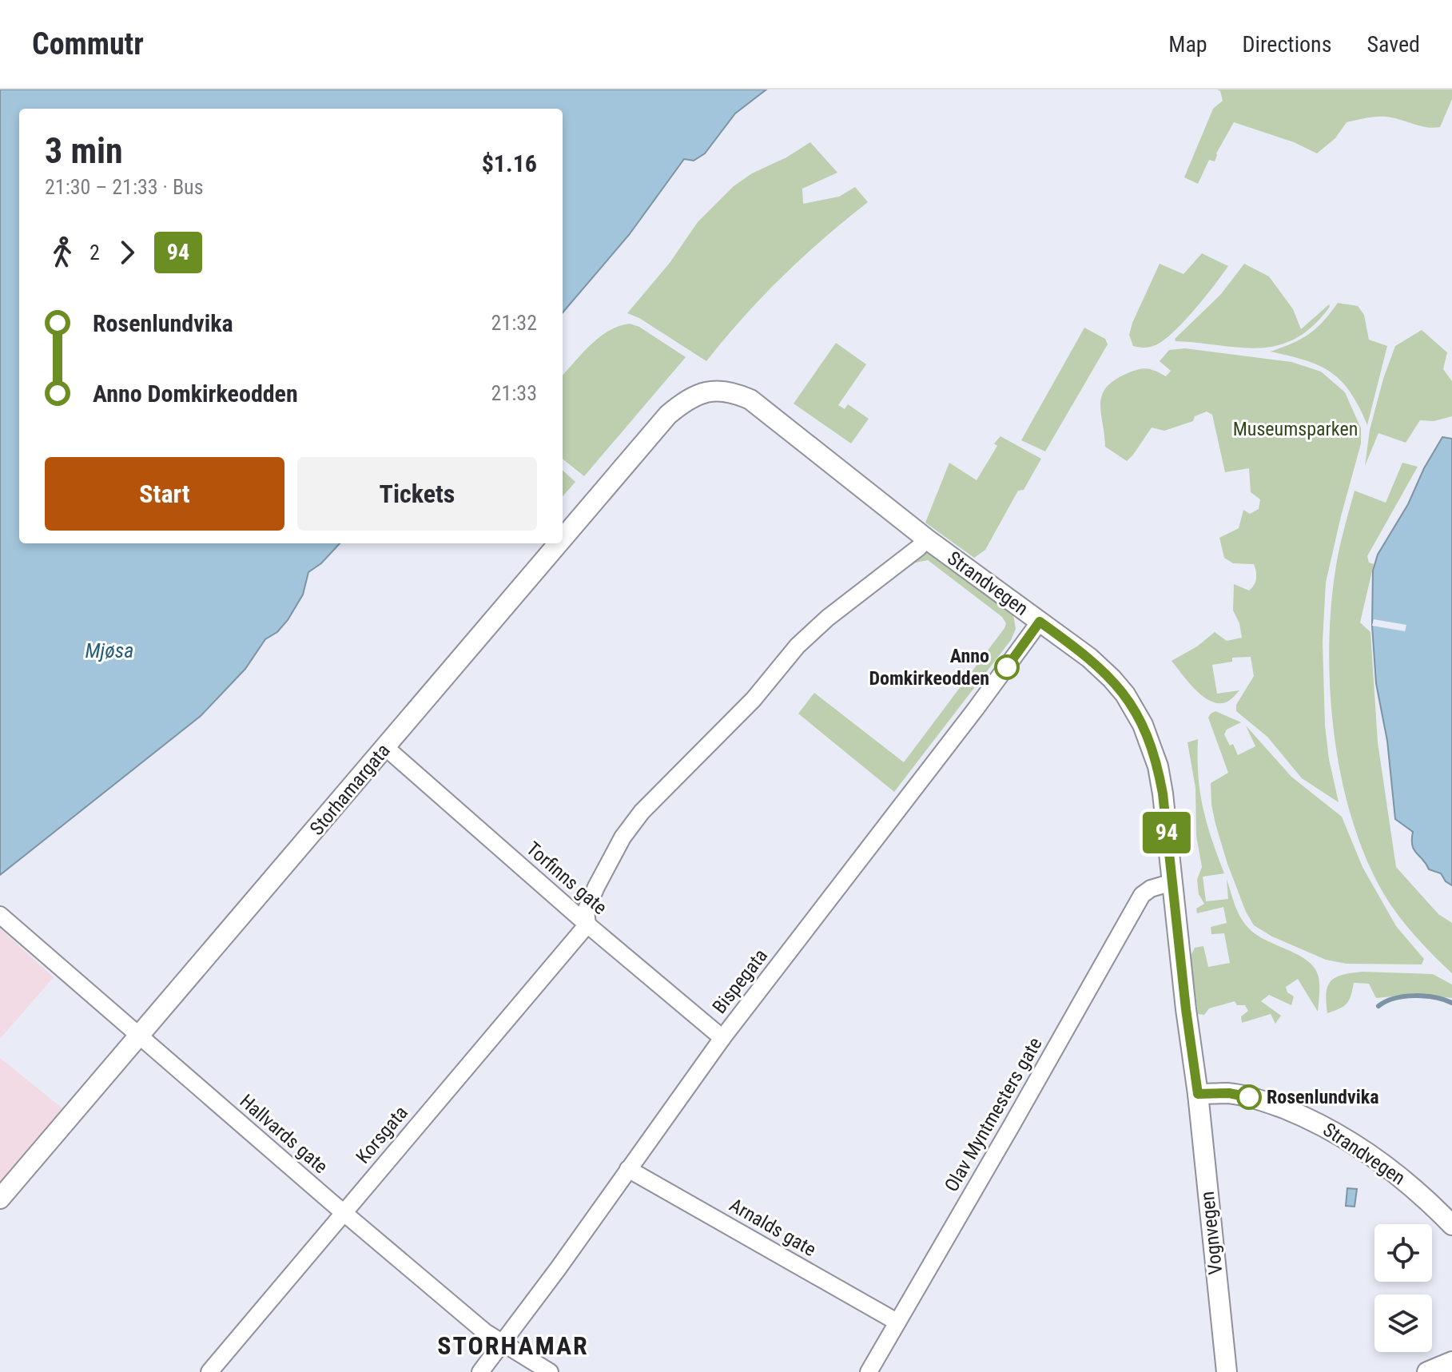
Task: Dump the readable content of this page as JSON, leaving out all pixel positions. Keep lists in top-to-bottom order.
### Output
{
  "streets": {
    "main road": ["Strandvegen", "Storhamargata", "Vognvegen"],
    "street": [
      "Torfinns gate",
      "Bispegata",
      "Olav Myntmesters gate",
      "Hallvards gate",
      "Korsgata",
      "Arnalds gate"
    ]
  },
  "crossings": [
    ["Strandvegen", "Storhamargata"],
    ["Strandvegen", "Bispegata"],
    ["Strandvegen", "Olav Myntmesters gate"],
    ["Strandvegen", "Vognvegen"],
    ["Storhamargata", "Torfinns gate"],
    ["Storhamargata", "Hallvards gate"],
    ["Torfinns gate", "Bispegata"],
    ["Torfinns gate", "Korsgata"],
    ["Bispegata", "Hallvards gate"],
    ["Bispegata", "Arnalds gate"],
    ["Olav Myntmesters gate", "Arnalds gate"],
    ["Hallvards gate", "Korsgata"]
  ],
  "districts": ["STORHAMAR"],
  "water": ["Mjøsa"],
  "parks": ["Museumsparken"],
  "places": ["Anno Domkirkeodden", "Rosenlundvika"],
  "lines": ["bus line 94"],
  "page": {
    "header": "Commutr",
    "nav": ["Map", "Directions", "Saved"],
    "on_map": "94",
    "heading": ["3 min", "21:30 – 21:33 · Bus", "$1.16"],
    "legs": ["2", "94"],
    "list": [
      {
        "name": "Rosenlundvika",
        "value": "21:32"
      },
      {
        "name": "Anno Domkirkeodden",
        "value": "21:33"
      }
    ],
    "buttons": ["Start", "Tickets"]
  }
}
